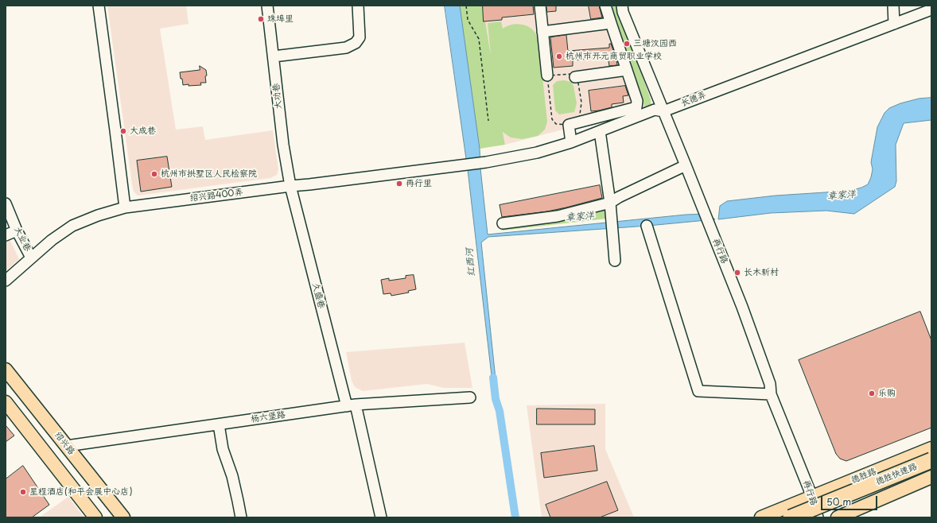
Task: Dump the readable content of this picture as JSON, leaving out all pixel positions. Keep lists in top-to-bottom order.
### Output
{
  "streets": {
    "highway": ["德胜快速路"],
    "main road": ["绍兴路", "德胜路"],
    "street": [
      "大功巷",
      "长德弄",
      "绍兴路400弄",
      "大业巷",
      "再行路",
      "久盛巷",
      "杨六堡路"
    ]
  },
  "crossings": [
    ["大功巷", "绍兴路400弄"],
    ["大功巷", "久盛巷"],
    ["长德弄", "绍兴路400弄"],
    ["长德弄", "再行路"],
    ["绍兴路400弄", "大业巷"],
    ["绍兴路400弄", "久盛巷"],
    ["再行路", "德胜快速路"],
    ["再行路", "德胜路"],
    ["久盛巷", "杨六堡路"],
    ["杨六堡路", "绍兴路"]
  ],
  "water": ["章家洋", "红西河"],
  "places": [
    "珠埠里",
    "三塘汶园西",
    "杭州市开元商贸职业学校",
    "大成巷",
    "杭州市拱墅区人民检察院",
    "再行里",
    "长木新村",
    "乐购",
    "星程酒店(和平会展中心店)"
  ],
  "scale_bar": "50 m"
}
